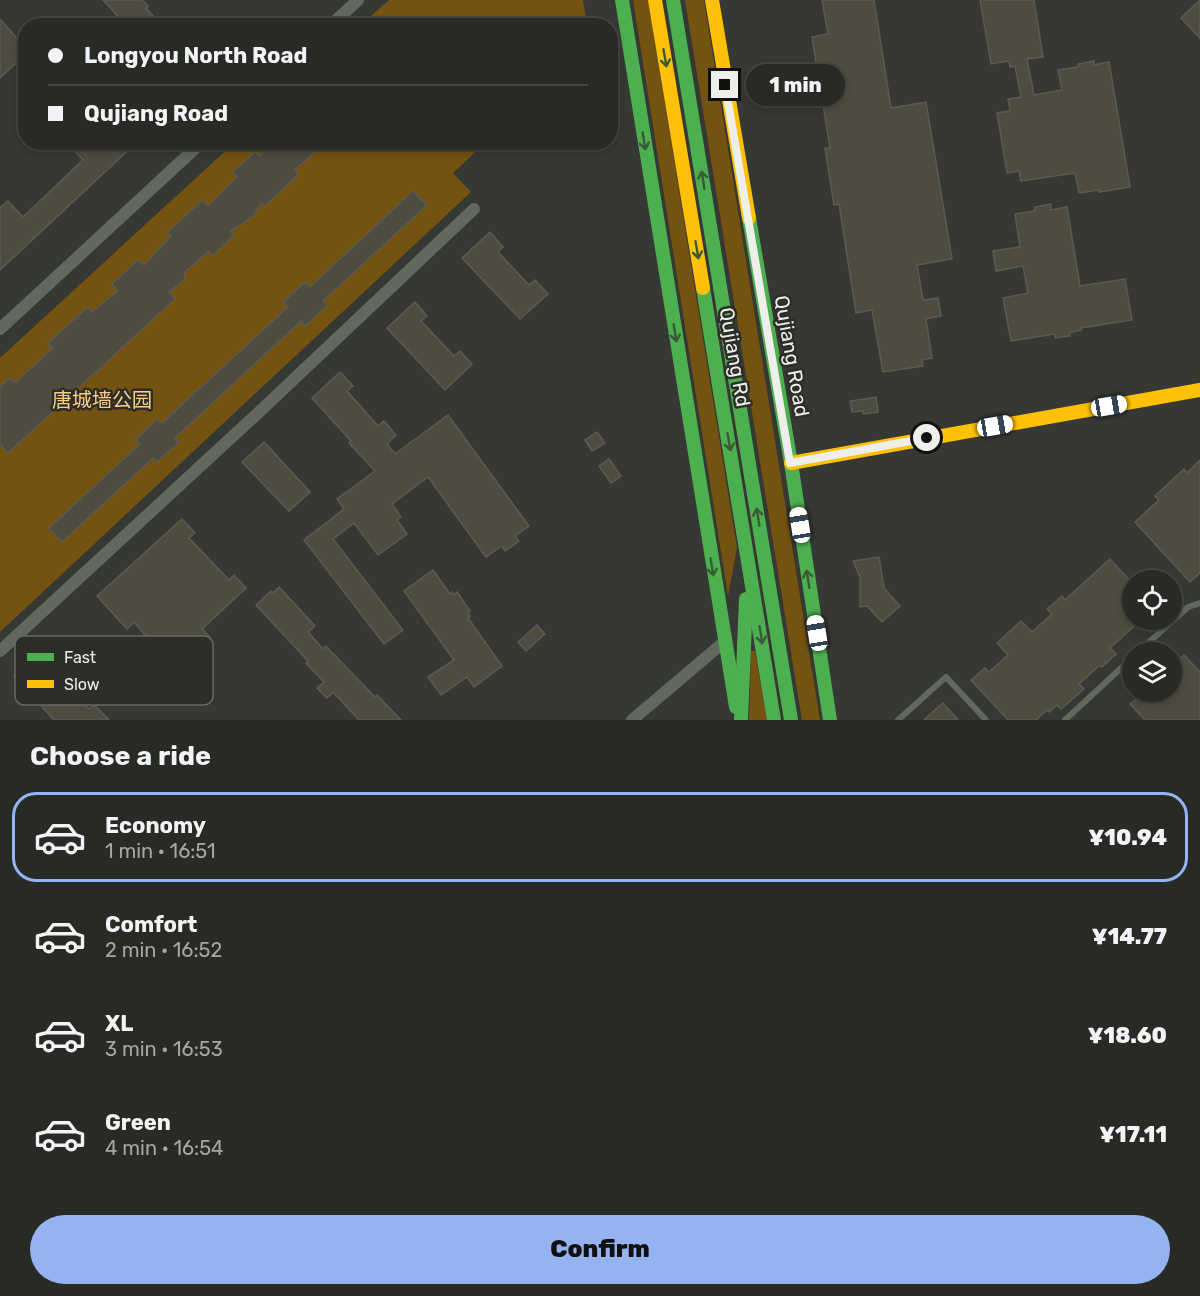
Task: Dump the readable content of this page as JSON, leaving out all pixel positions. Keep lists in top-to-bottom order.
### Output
{
  "streets": {
    "main road": ["Qujiang Road", "Qujiang Rd"]
  },
  "parks": ["唐城墙公园"],
  "legend": ["Fast", "Slow"],
  "page": {
    "banner": ["Longyou North Road", "Qujiang Road"],
    "bubble": "1 min",
    "heading": "Choose a ride",
    "list": [
      {
        "name": "Economy",
        "note": "1 min · 16:51",
        "value": "¥10.94"
      },
      {
        "name": "Comfort",
        "note": "2 min · 16:52",
        "value": "¥14.77"
      },
      {
        "name": "XL",
        "note": "3 min · 16:53",
        "value": "¥18.60"
      },
      {
        "name": "Green",
        "note": "4 min · 16:54",
        "value": "¥17.11"
      }
    ],
    "buttons": "Confirm"
  }
}
